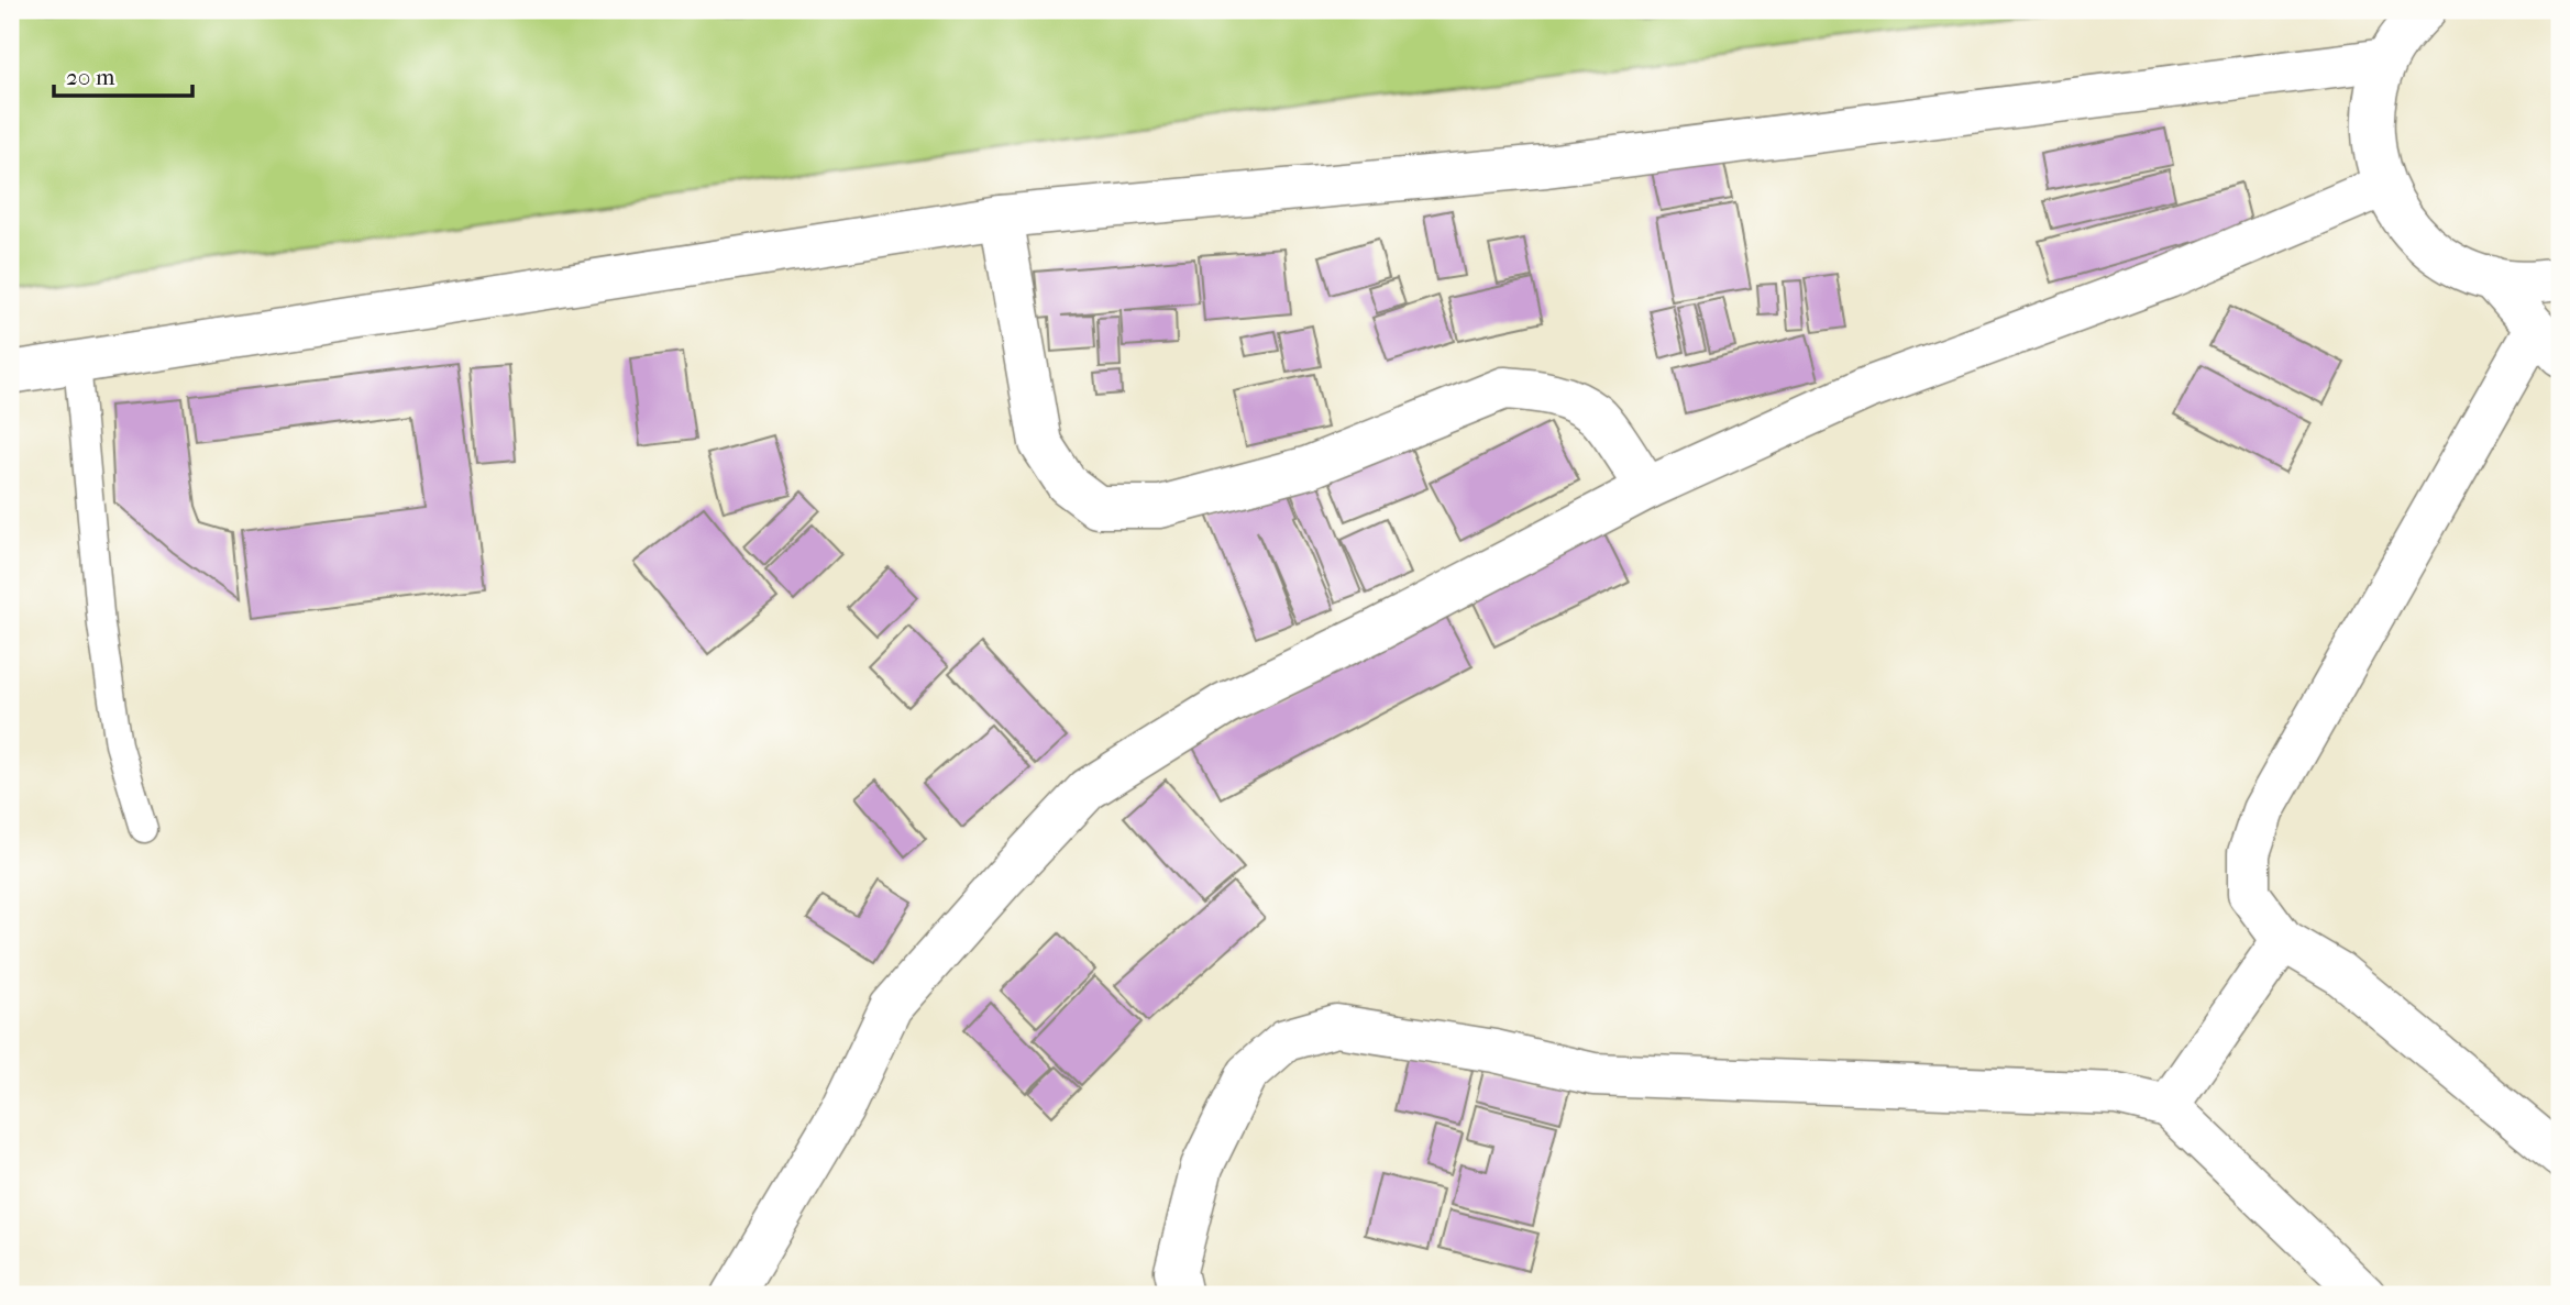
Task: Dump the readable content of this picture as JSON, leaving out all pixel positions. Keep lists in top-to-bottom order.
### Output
{
  "scale_bar": "20 m"
}
